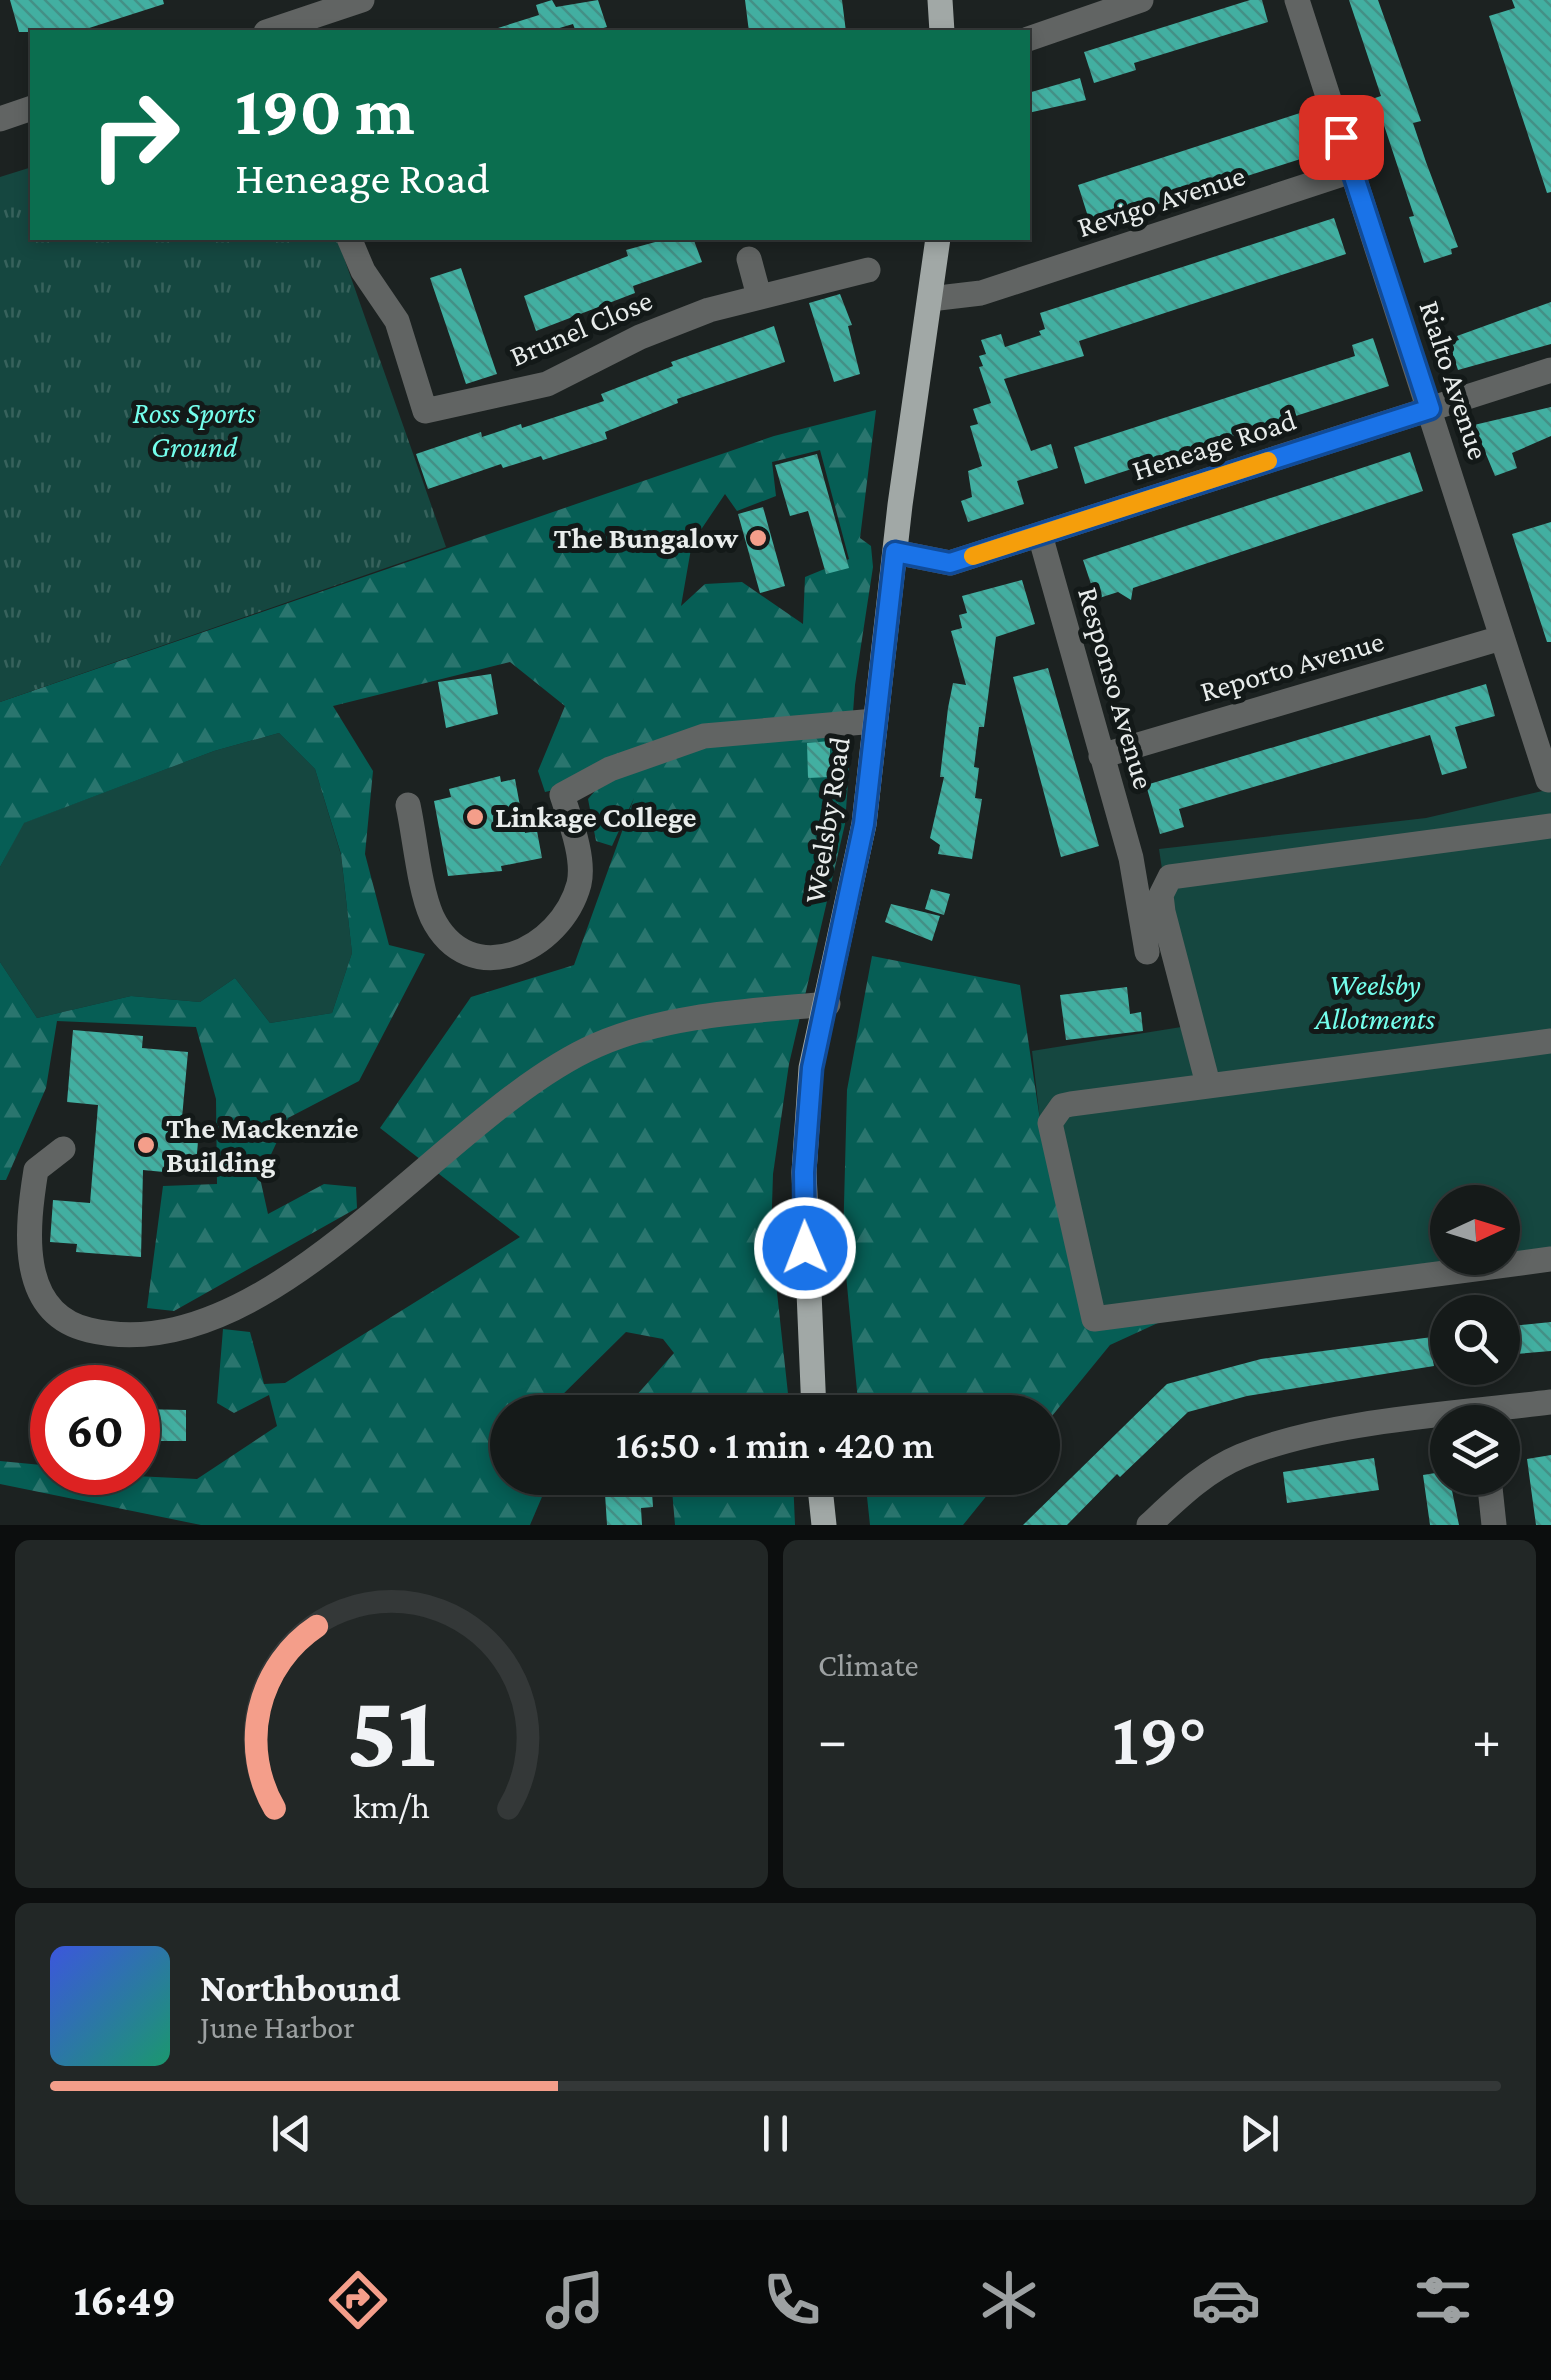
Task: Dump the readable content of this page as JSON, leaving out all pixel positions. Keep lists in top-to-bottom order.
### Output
{
  "streets": {
    "main road": ["Weelsby Road"],
    "street": [
      "Revigo Avenue",
      "Brunel Close",
      "Rialto Avenue",
      "Heneage Road",
      "Reporto Avenue",
      "Responso Avenue"
    ]
  },
  "crossings": [
    ["Revigo Avenue", "Rialto Avenue"],
    ["Revigo Avenue", "Weelsby Road"],
    ["Rialto Avenue", "Heneage Road"],
    ["Rialto Avenue", "Reporto Avenue"],
    ["Heneage Road", "Responso Avenue"],
    ["Heneage Road", "Weelsby Road"],
    ["Reporto Avenue", "Responso Avenue"]
  ],
  "parks": ["Ross Sports Ground", "Weelsby Allotments"],
  "places": ["The Bungalow", "Linkage College", "The Mackenzie Building"],
  "north": "right",
  "page": {
    "turn": ["190 m", "Heneage Road"],
    "limit": "60",
    "trip": "16:50 · 1 min · 420 m",
    "tile": "Climate",
    "heat": ["−", "19°", "+"],
    "song": ["Northbound", "June Harbor"],
    "tabs": "16:49",
    "gauge": ["51", "km/h"]
  }
}
